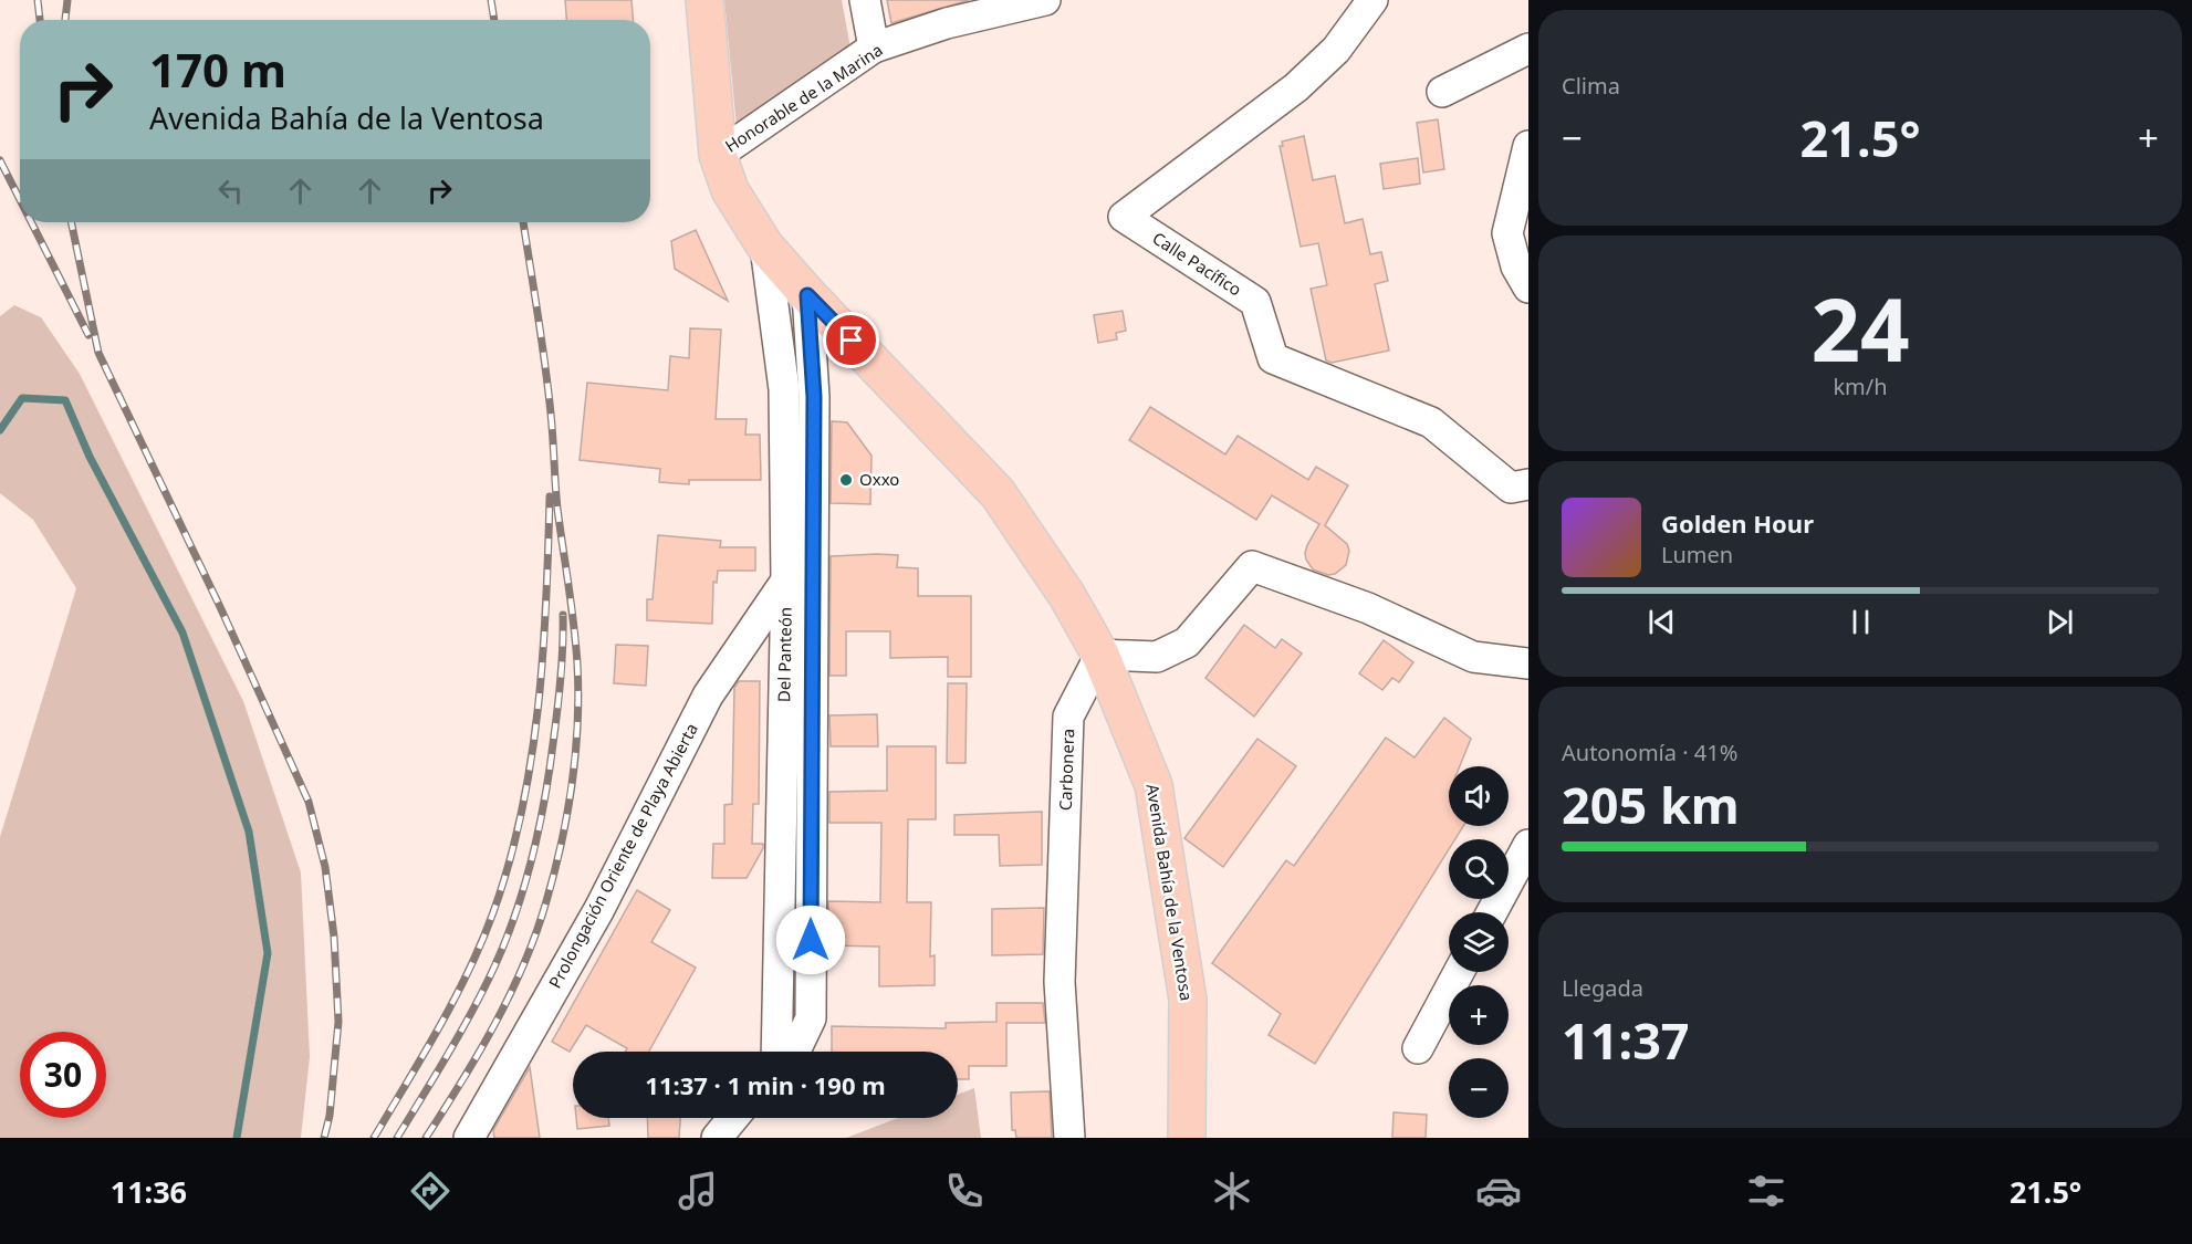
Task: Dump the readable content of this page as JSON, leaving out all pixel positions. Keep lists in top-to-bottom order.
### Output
{
  "streets": {
    "main road": ["Avenida Bahía de la Ventosa"],
    "street": [
      "Honorable de la Marina",
      "Calle Pacífico",
      "Del Panteón",
      "Carbonera",
      "Prolongación Oriente de Playa Abierta"
    ]
  },
  "crossings": [
    ["Honorable de la Marina", "Avenida Bahía de la Ventosa"],
    ["Del Panteón", "Prolongación Oriente de Playa Abierta"],
    ["Del Panteón", "Avenida Bahía de la Ventosa"],
    ["Carbonera", "Avenida Bahía de la Ventosa"]
  ],
  "places": ["Oxxo"],
  "page": {
    "tile": [
      "Clima",
      ["24", "km/h"],
      ["Autonomía · 41%", "205 km"],
      ["Llegada", "11:37"]
    ],
    "turn": ["170 m", "Avenida Bahía de la Ventosa"],
    "heat": ["−", "21.5°", "+"],
    "song": ["Golden Hour", "Lumen"],
    "map_buttons": ["+", "−"],
    "limit": "30",
    "trip": "11:37 · 1 min · 190 m",
    "tabs": ["11:36", "21.5°"]
  }
}
